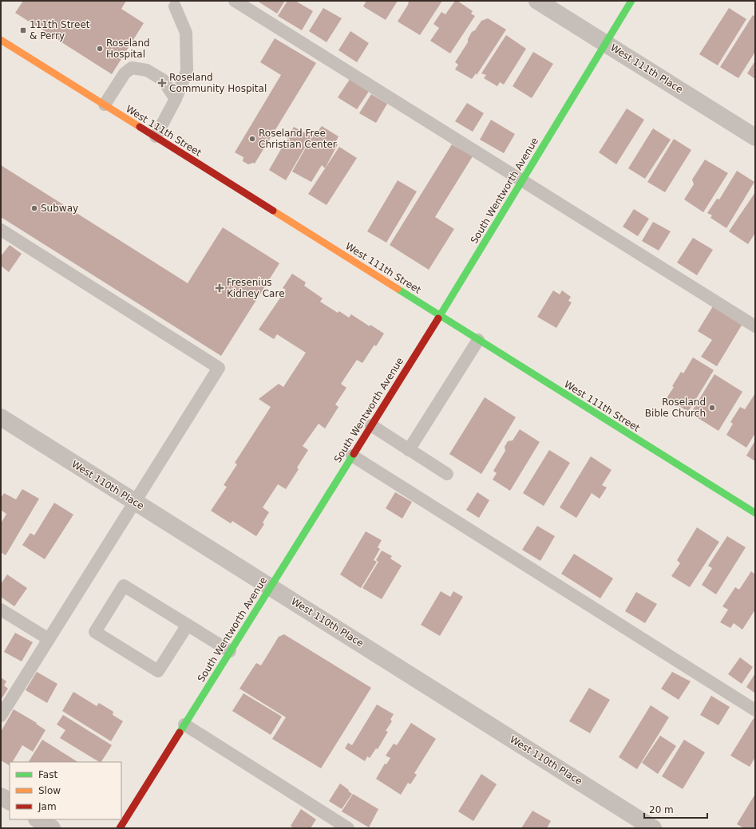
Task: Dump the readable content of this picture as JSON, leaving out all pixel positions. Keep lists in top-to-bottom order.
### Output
{
  "streets": {
    "street": [
      "West 111th Place",
      "West 111th Street",
      "South Wentworth Avenue",
      "West 110th Place"
    ]
  },
  "crossings": [
    ["West 111th Place", "South Wentworth Avenue"],
    ["West 111th Street", "South Wentworth Avenue"],
    ["South Wentworth Avenue", "West 110th Place"]
  ],
  "places": {
    "transit": ["111th Street & Perry"],
    "other": [
      "Roseland Hospital",
      "Roseland Free Christian Center",
      "Subway",
      "Roseland Bible Church"
    ],
    "health": ["Roseland Community Hospital", "Fresenius Kidney Care"]
  },
  "legend": ["Fast", "Slow", "Jam"],
  "scale_bar": "20 m"
}
